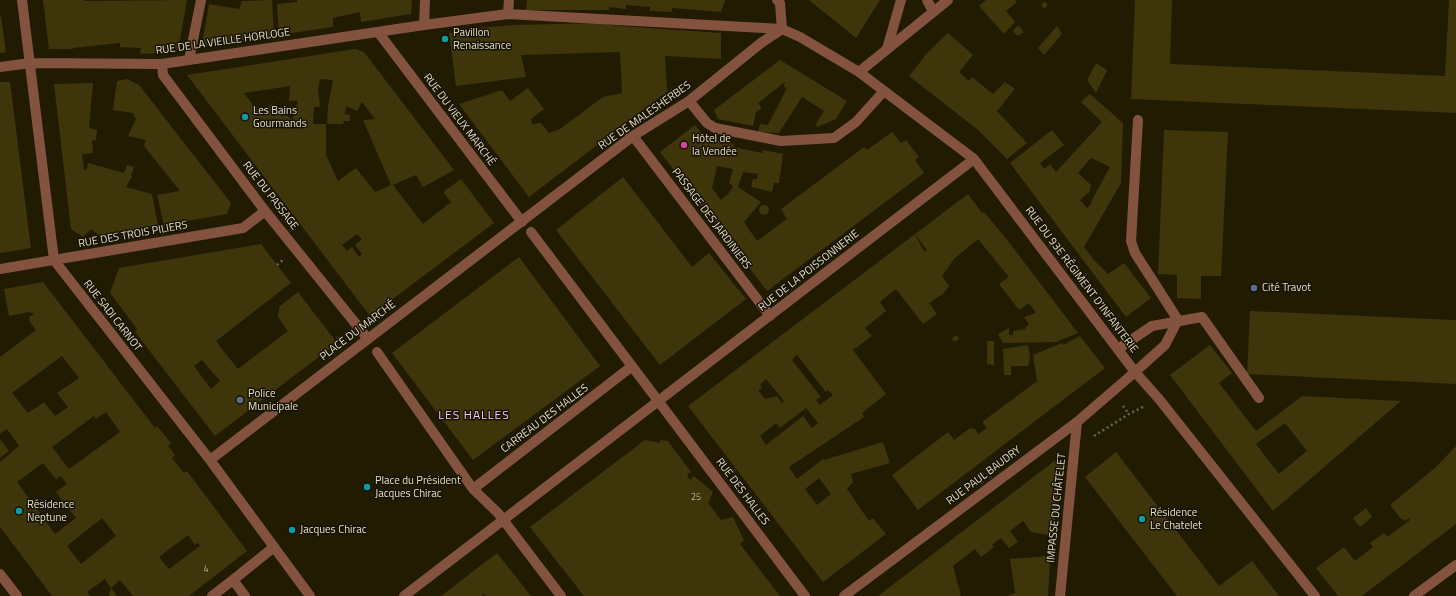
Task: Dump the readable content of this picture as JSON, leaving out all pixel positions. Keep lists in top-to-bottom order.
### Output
{
  "streets": {
    "street": [
      "RUE DE LA VIEILLE HORLOGE",
      "RUE DE MALESHERBES",
      "RUE DU VIEUX MARCHÉ",
      "RUE DU PASSAGE",
      "PASSAGE DES JARDINIERS",
      "RUE DES TROIS PILIERS",
      "RUE DE LA POISSONNERIE",
      "RUE DU 93E RÉGIMENT D'INFANTERIE",
      "RUE SADI CARNOT",
      "PLACE DU MARCHÉ",
      "CARREAU DES HALLES",
      "RUE PAUL BAUDRY",
      "RUE DES HALLES",
      "IMPASSE DU CHÂTELET"
    ]
  },
  "crossings": [
    ["RUE DE LA VIEILLE HORLOGE", "RUE DE MALESHERBES"],
    ["RUE DE LA VIEILLE HORLOGE", "RUE DU VIEUX MARCHÉ"],
    ["RUE DE LA VIEILLE HORLOGE", "RUE DU PASSAGE"],
    ["RUE DE LA VIEILLE HORLOGE", "RUE DU 93E RÉGIMENT D'INFANTERIE"],
    ["RUE DE MALESHERBES", "RUE DU VIEUX MARCHÉ"],
    ["RUE DE MALESHERBES", "PASSAGE DES JARDINIERS"],
    ["RUE DE MALESHERBES", "RUE DU 93E RÉGIMENT D'INFANTERIE"],
    ["RUE DE MALESHERBES", "PLACE DU MARCHÉ"],
    ["RUE DU VIEUX MARCHÉ", "PLACE DU MARCHÉ"],
    ["RUE DU PASSAGE", "RUE DES TROIS PILIERS"],
    ["RUE DU PASSAGE", "PLACE DU MARCHÉ"],
    ["PASSAGE DES JARDINIERS", "RUE DE LA POISSONNERIE"],
    ["RUE DES TROIS PILIERS", "RUE SADI CARNOT"],
    ["RUE DE LA POISSONNERIE", "RUE DU 93E RÉGIMENT D'INFANTERIE"],
    ["RUE DE LA POISSONNERIE", "RUE DES HALLES"],
    ["RUE DU 93E RÉGIMENT D'INFANTERIE", "RUE PAUL BAUDRY"],
    ["RUE SADI CARNOT", "PLACE DU MARCHÉ"],
    ["RUE PAUL BAUDRY", "IMPASSE DU CHÂTELET"]
  ],
  "districts": ["LES HALLES"],
  "places": [
    "Pavillon Renaissance",
    "Les Bains Gourmands",
    "Hôtel de la Vendée",
    "Cité Travot",
    "Police Municipale",
    "Place du Président Jacques Chirac",
    "Résidence Neptune",
    "Résidence Le Chatelet",
    "Jacques Chirac"
  ],
  "house_numbers": ["25", "4"]
}
